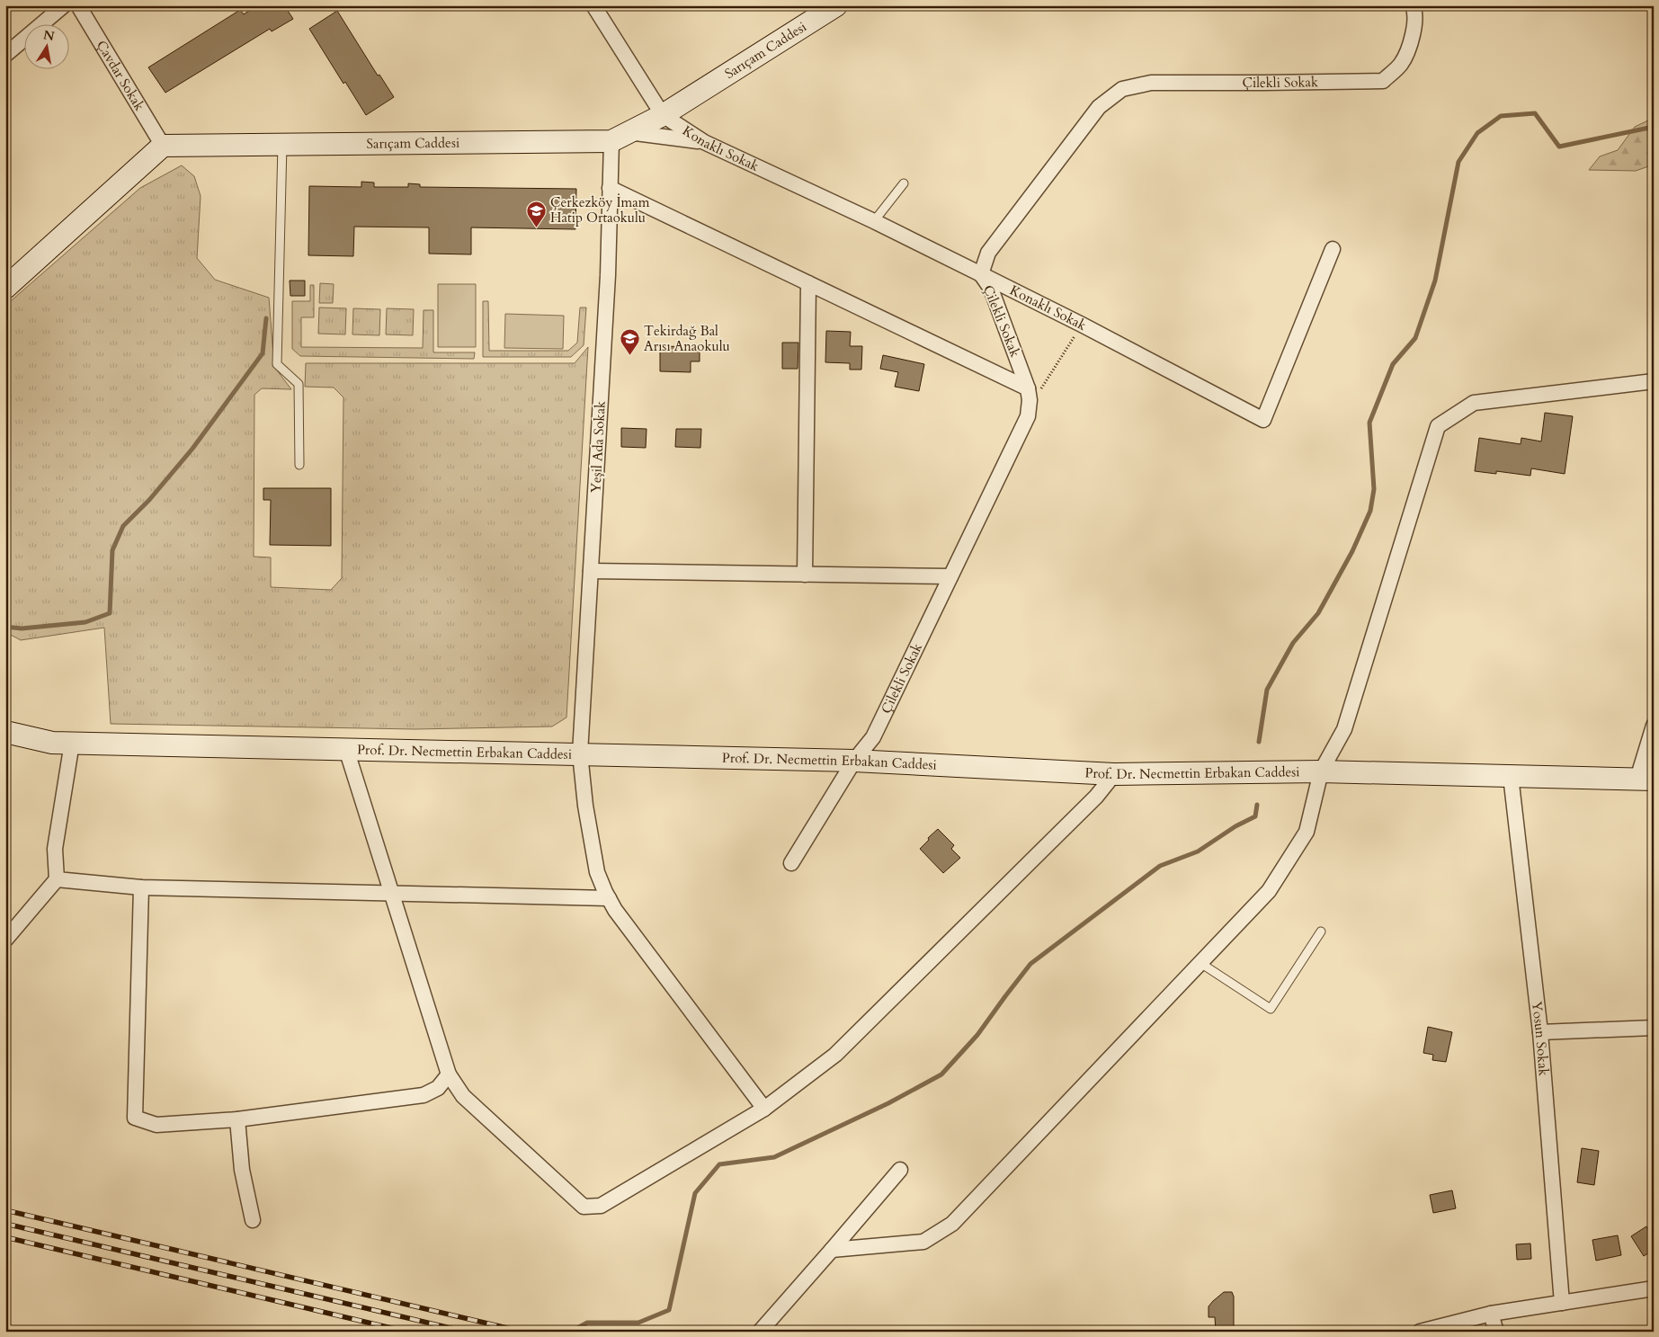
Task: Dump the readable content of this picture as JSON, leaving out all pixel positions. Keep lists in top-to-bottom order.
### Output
{
  "streets": {
    "street": [
      "Sarıçam Caddesi",
      "Çavdar Sokak",
      "Çilekli Sokak",
      "Konaklı Sokak",
      "Yeşil Ada Sokak",
      "Prof. Dr. Necmettin Erbakan Caddesi",
      "Yosun Sokak"
    ]
  },
  "crossings": [
    ["Sarıçam Caddesi", "Çavdar Sokak"],
    ["Sarıçam Caddesi", "Konaklı Sokak"],
    ["Sarıçam Caddesi", "Yeşil Ada Sokak"],
    ["Çilekli Sokak", "Konaklı Sokak"],
    ["Çilekli Sokak", "Prof. Dr. Necmettin Erbakan Caddesi"],
    ["Yeşil Ada Sokak", "Prof. Dr. Necmettin Erbakan Caddesi"],
    ["Prof. Dr. Necmettin Erbakan Caddesi", "Yosun Sokak"]
  ],
  "places": {
    "school or university": ["Çerkezköy İmam Hatip Ortaokulu", "Tekirdağ Bal Arısı Anaokulu"]
  },
  "north": "top"
}
